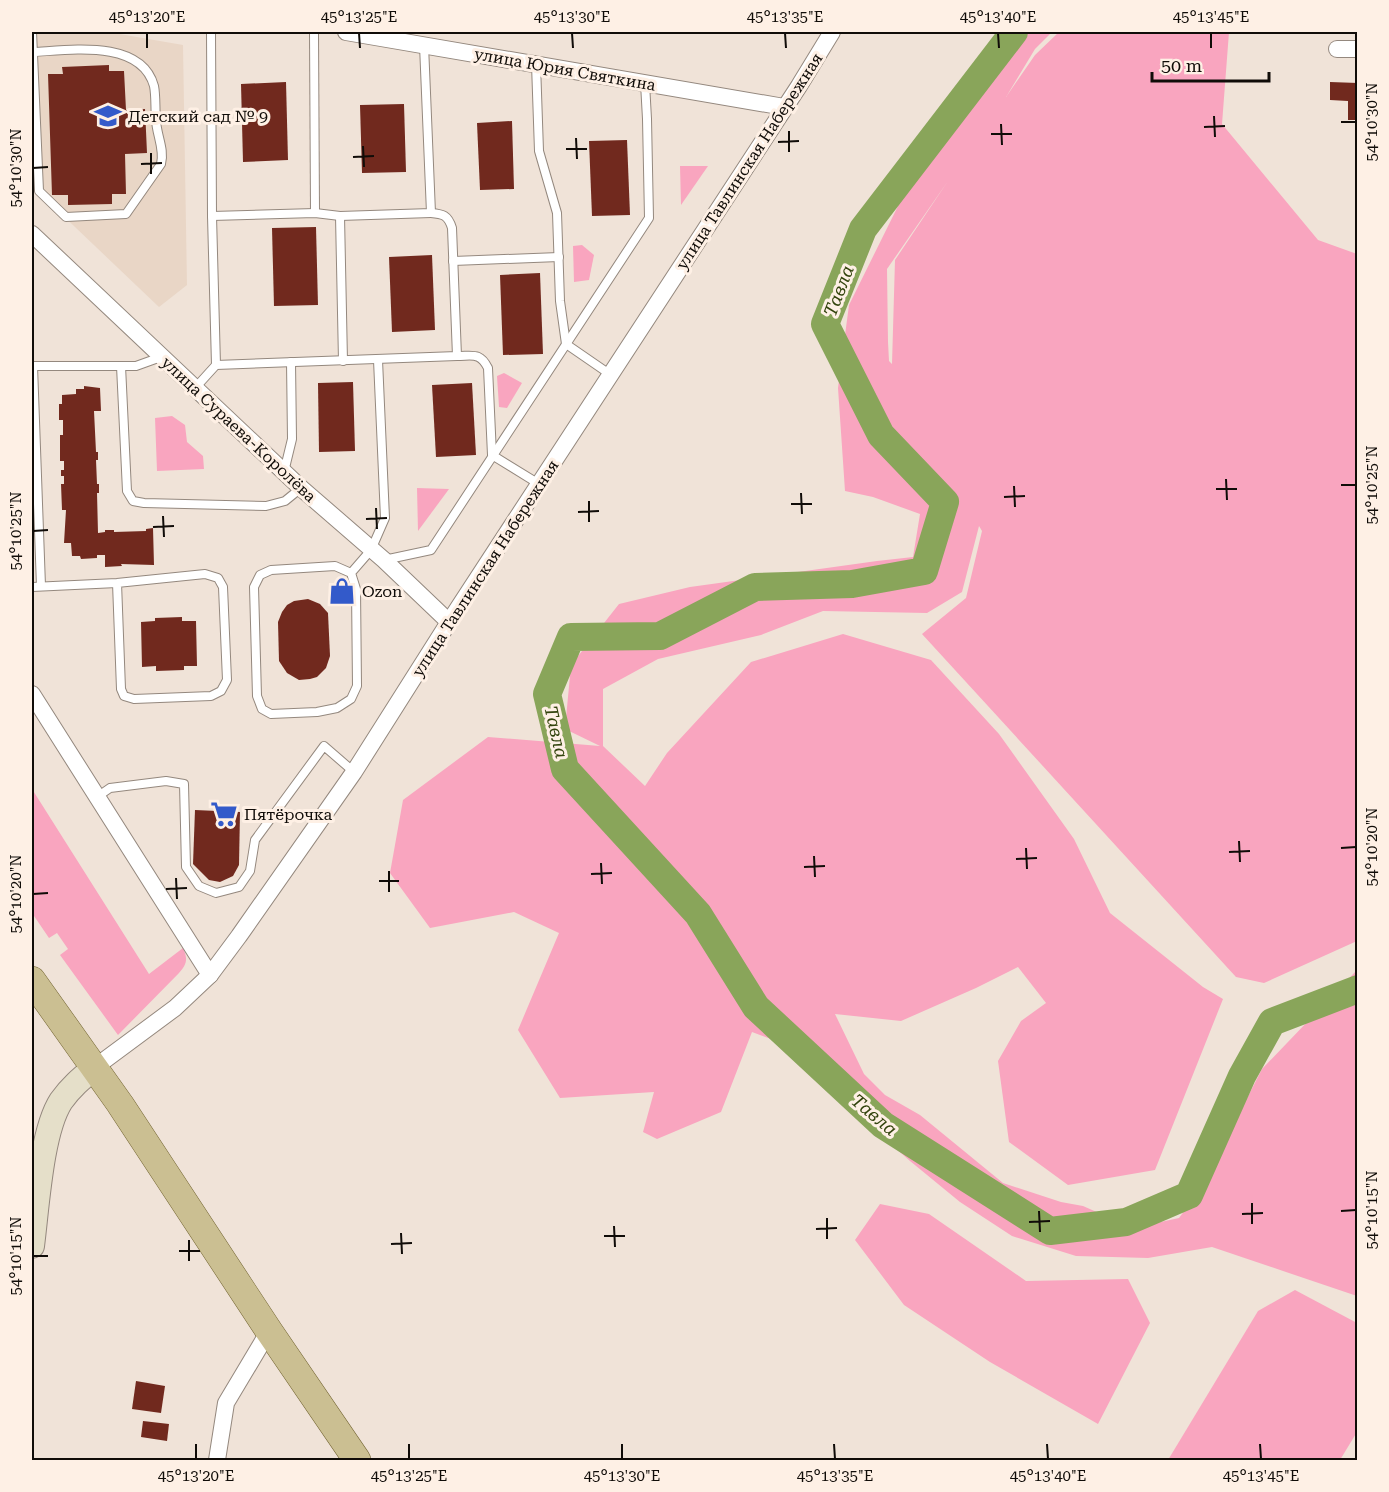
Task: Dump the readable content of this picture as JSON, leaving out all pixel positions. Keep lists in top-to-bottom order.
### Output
{
  "streets": {
    "street": ["улица Юрия Святкина", "улица Тавлинская Набережная", "улица Сураева-Королёва"]
  },
  "crossings": [
    ["улица Юрия Святкина", "улица Тавлинская Набережная"],
    ["улица Тавлинская Набережная", "улица Сураева-Королёва"]
  ],
  "water": ["Тавла"],
  "places": {
    "school or university": ["Детский сад № 9"],
    "shop": ["Ozon"],
    "supermarket": ["Пятёрочка"]
  },
  "scale_bar": "50 m",
  "coordinates": [
    "45°13'20\"E",
    "45°13'25\"E",
    "45°13'30\"E",
    "45°13'35\"E",
    "45°13'40\"E",
    "45°13'45\"E",
    "54°10'30\"N",
    "54°10'25\"N",
    "54°10'20\"N",
    "54°10'15\"N"
  ]
}
